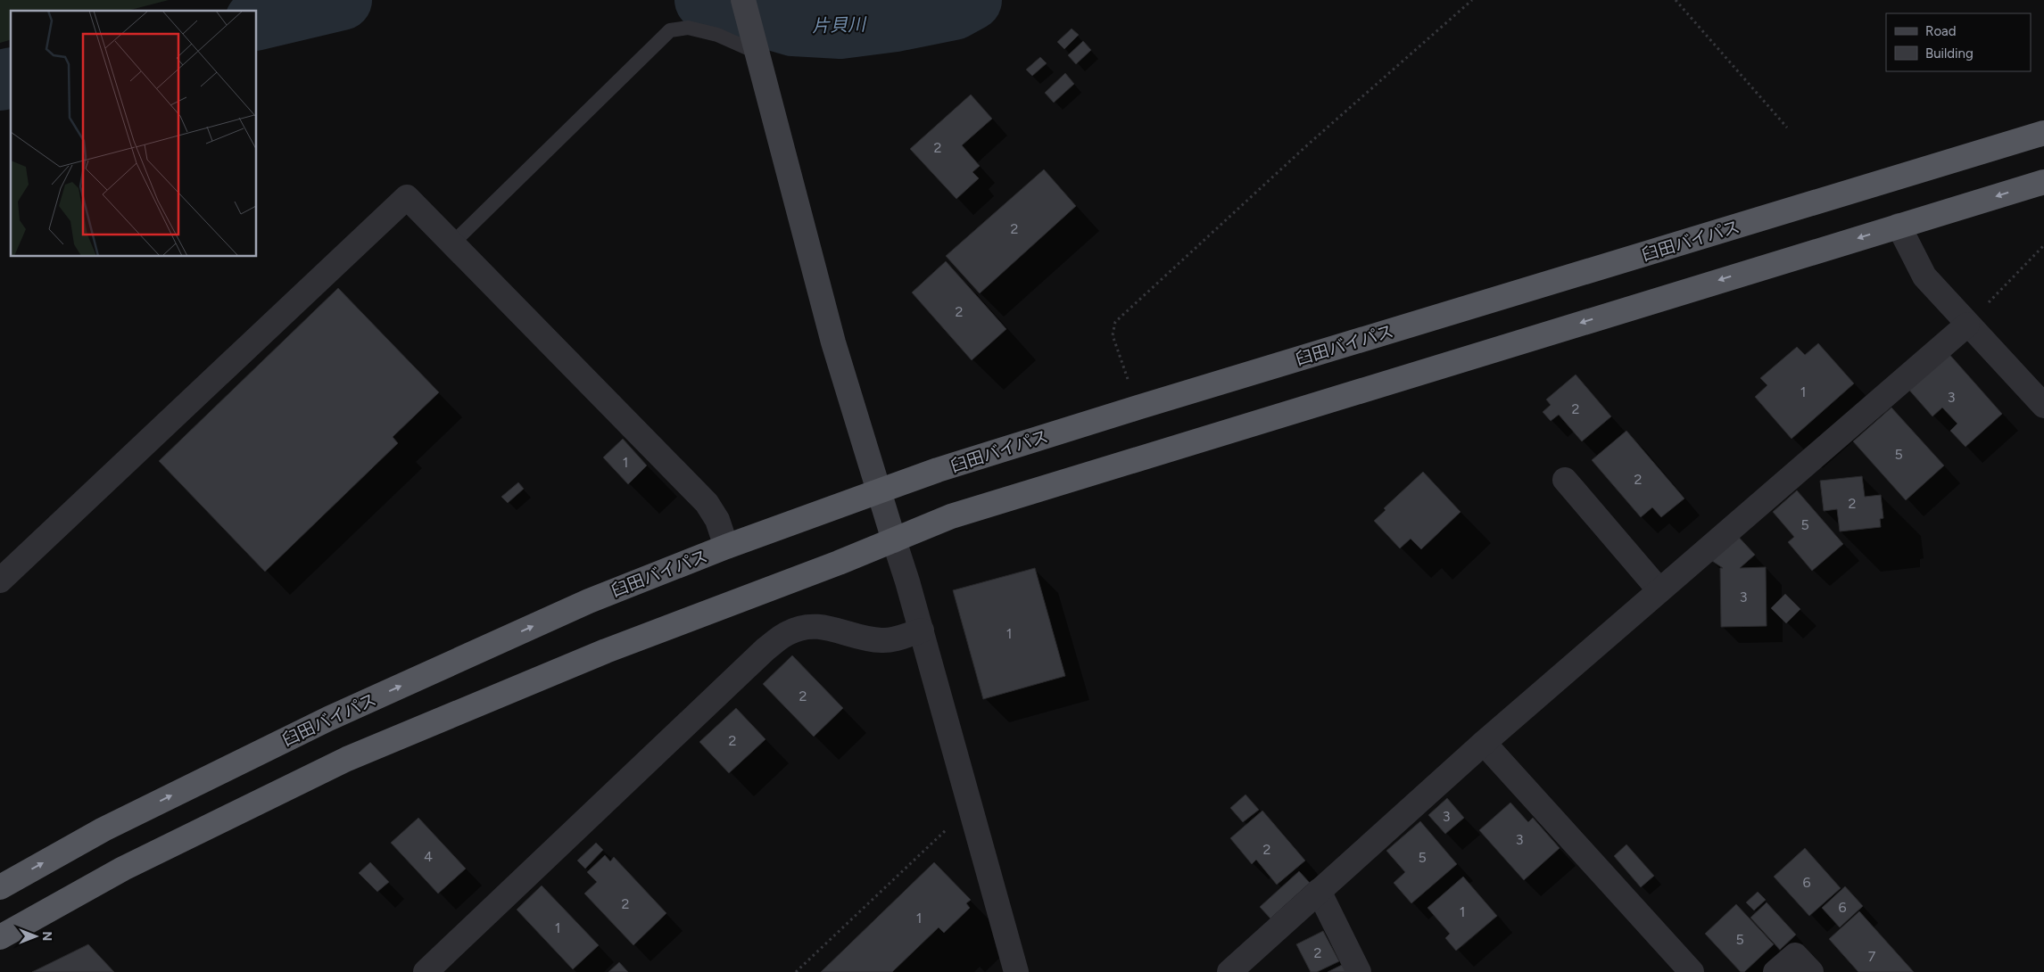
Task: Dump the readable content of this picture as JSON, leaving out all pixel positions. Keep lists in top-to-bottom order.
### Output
{
  "streets": {
    "highway": ["臼田バイパス"]
  },
  "water": ["片貝川"],
  "house_numbers": [
    "2",
    "2",
    "2",
    "1",
    "3",
    "2",
    "5",
    "1",
    "2",
    "2",
    "5",
    "3",
    "1",
    "2",
    "2",
    "3",
    "3",
    "2",
    "4",
    "5",
    "6",
    "2",
    "6",
    "1",
    "1",
    "1",
    "5",
    "2",
    "7"
  ],
  "legend": ["Road", "Building"],
  "north": "right"
}
